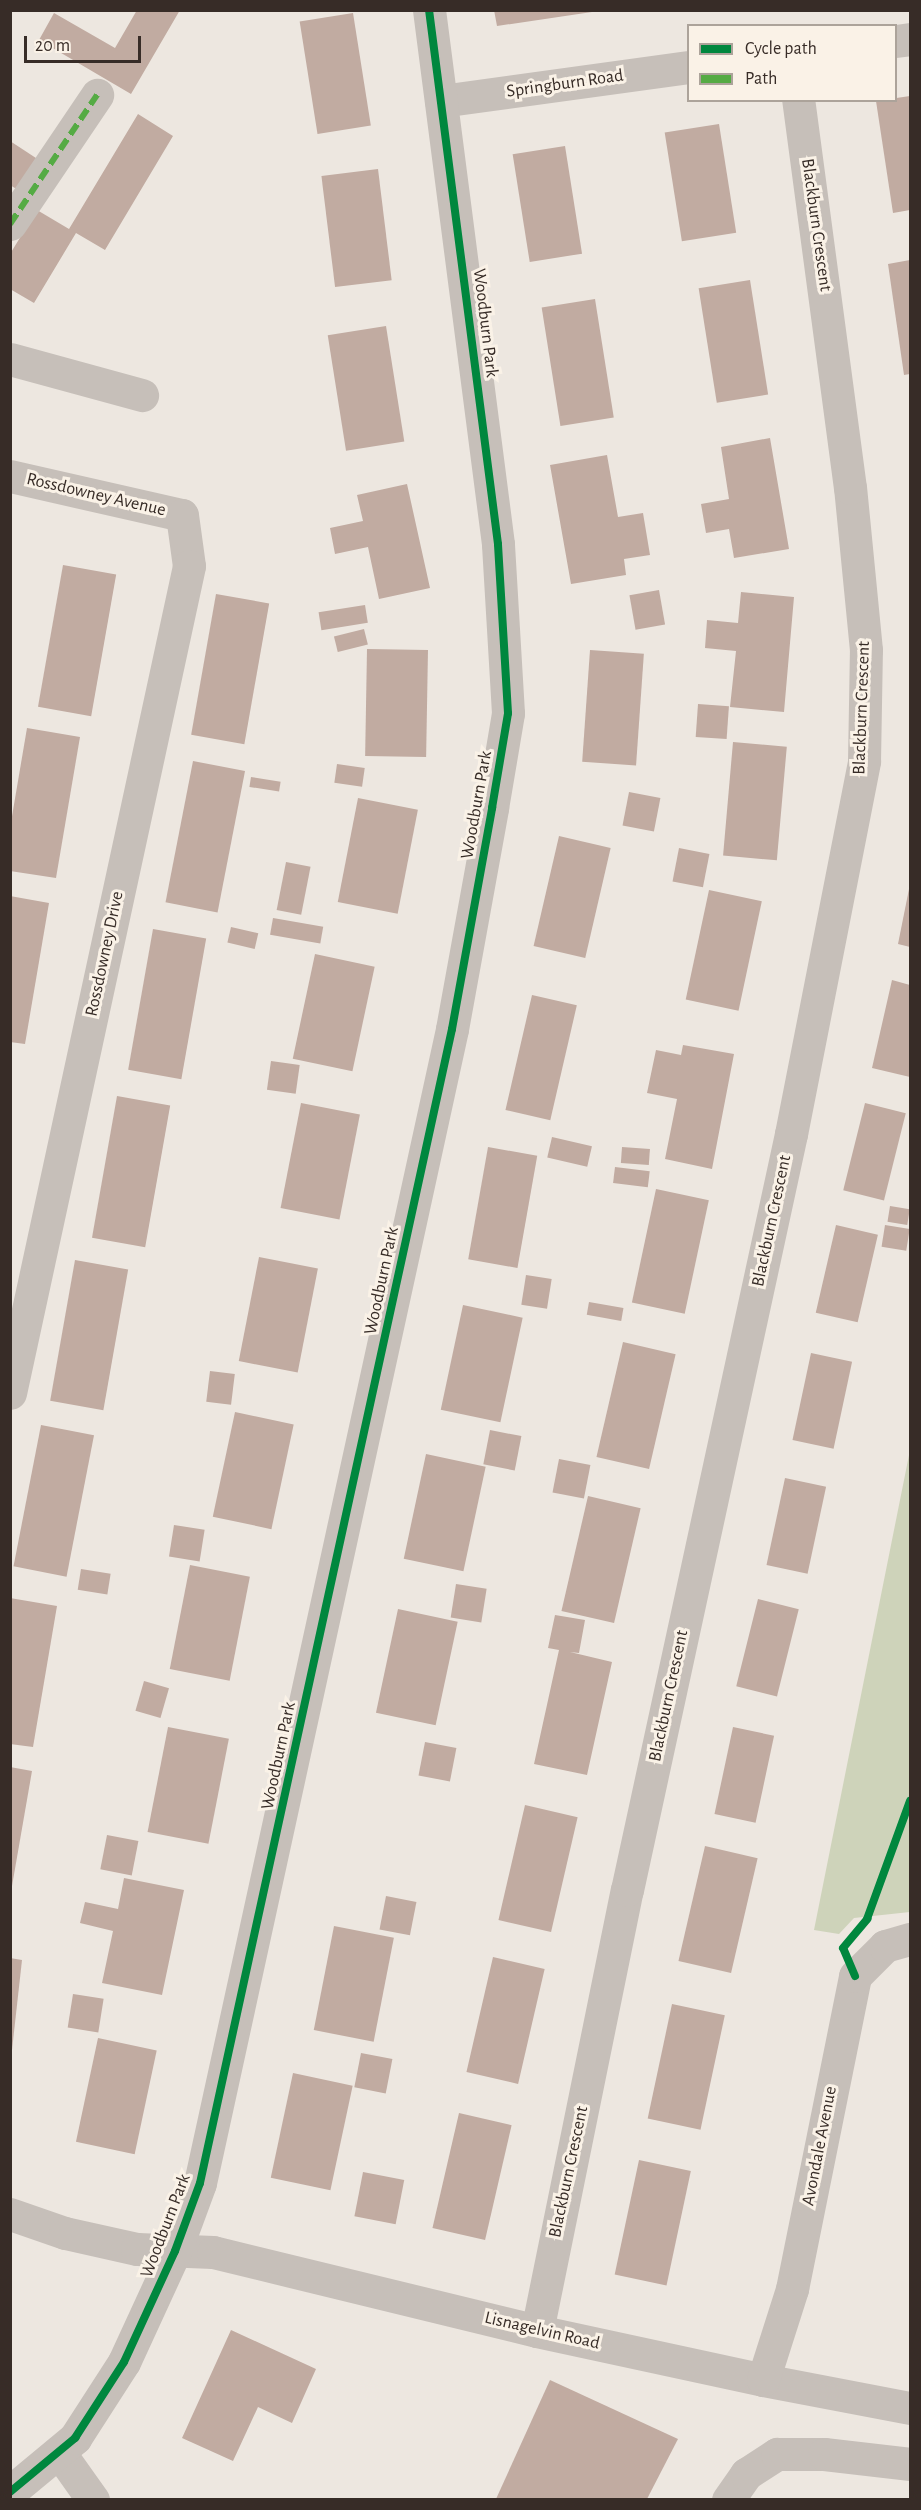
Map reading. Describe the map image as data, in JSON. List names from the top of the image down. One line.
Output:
{"streets":{"street":["Springburn Road","Blackburn Crescent","Woodburn Park","Rossdowney Avenue","Rossdowney Drive","Avondale Avenue","Lisnagelvin Road"]},"crossings":[["Springburn Road","Woodburn Park"],["Blackburn Crescent","Lisnagelvin Road"],["Woodburn Park","Lisnagelvin Road"],["Rossdowney Avenue","Rossdowney Drive"],["Avondale Avenue","Lisnagelvin Road"]],"legend":["Cycle path","Path"],"scale_bar":"20 m"}
